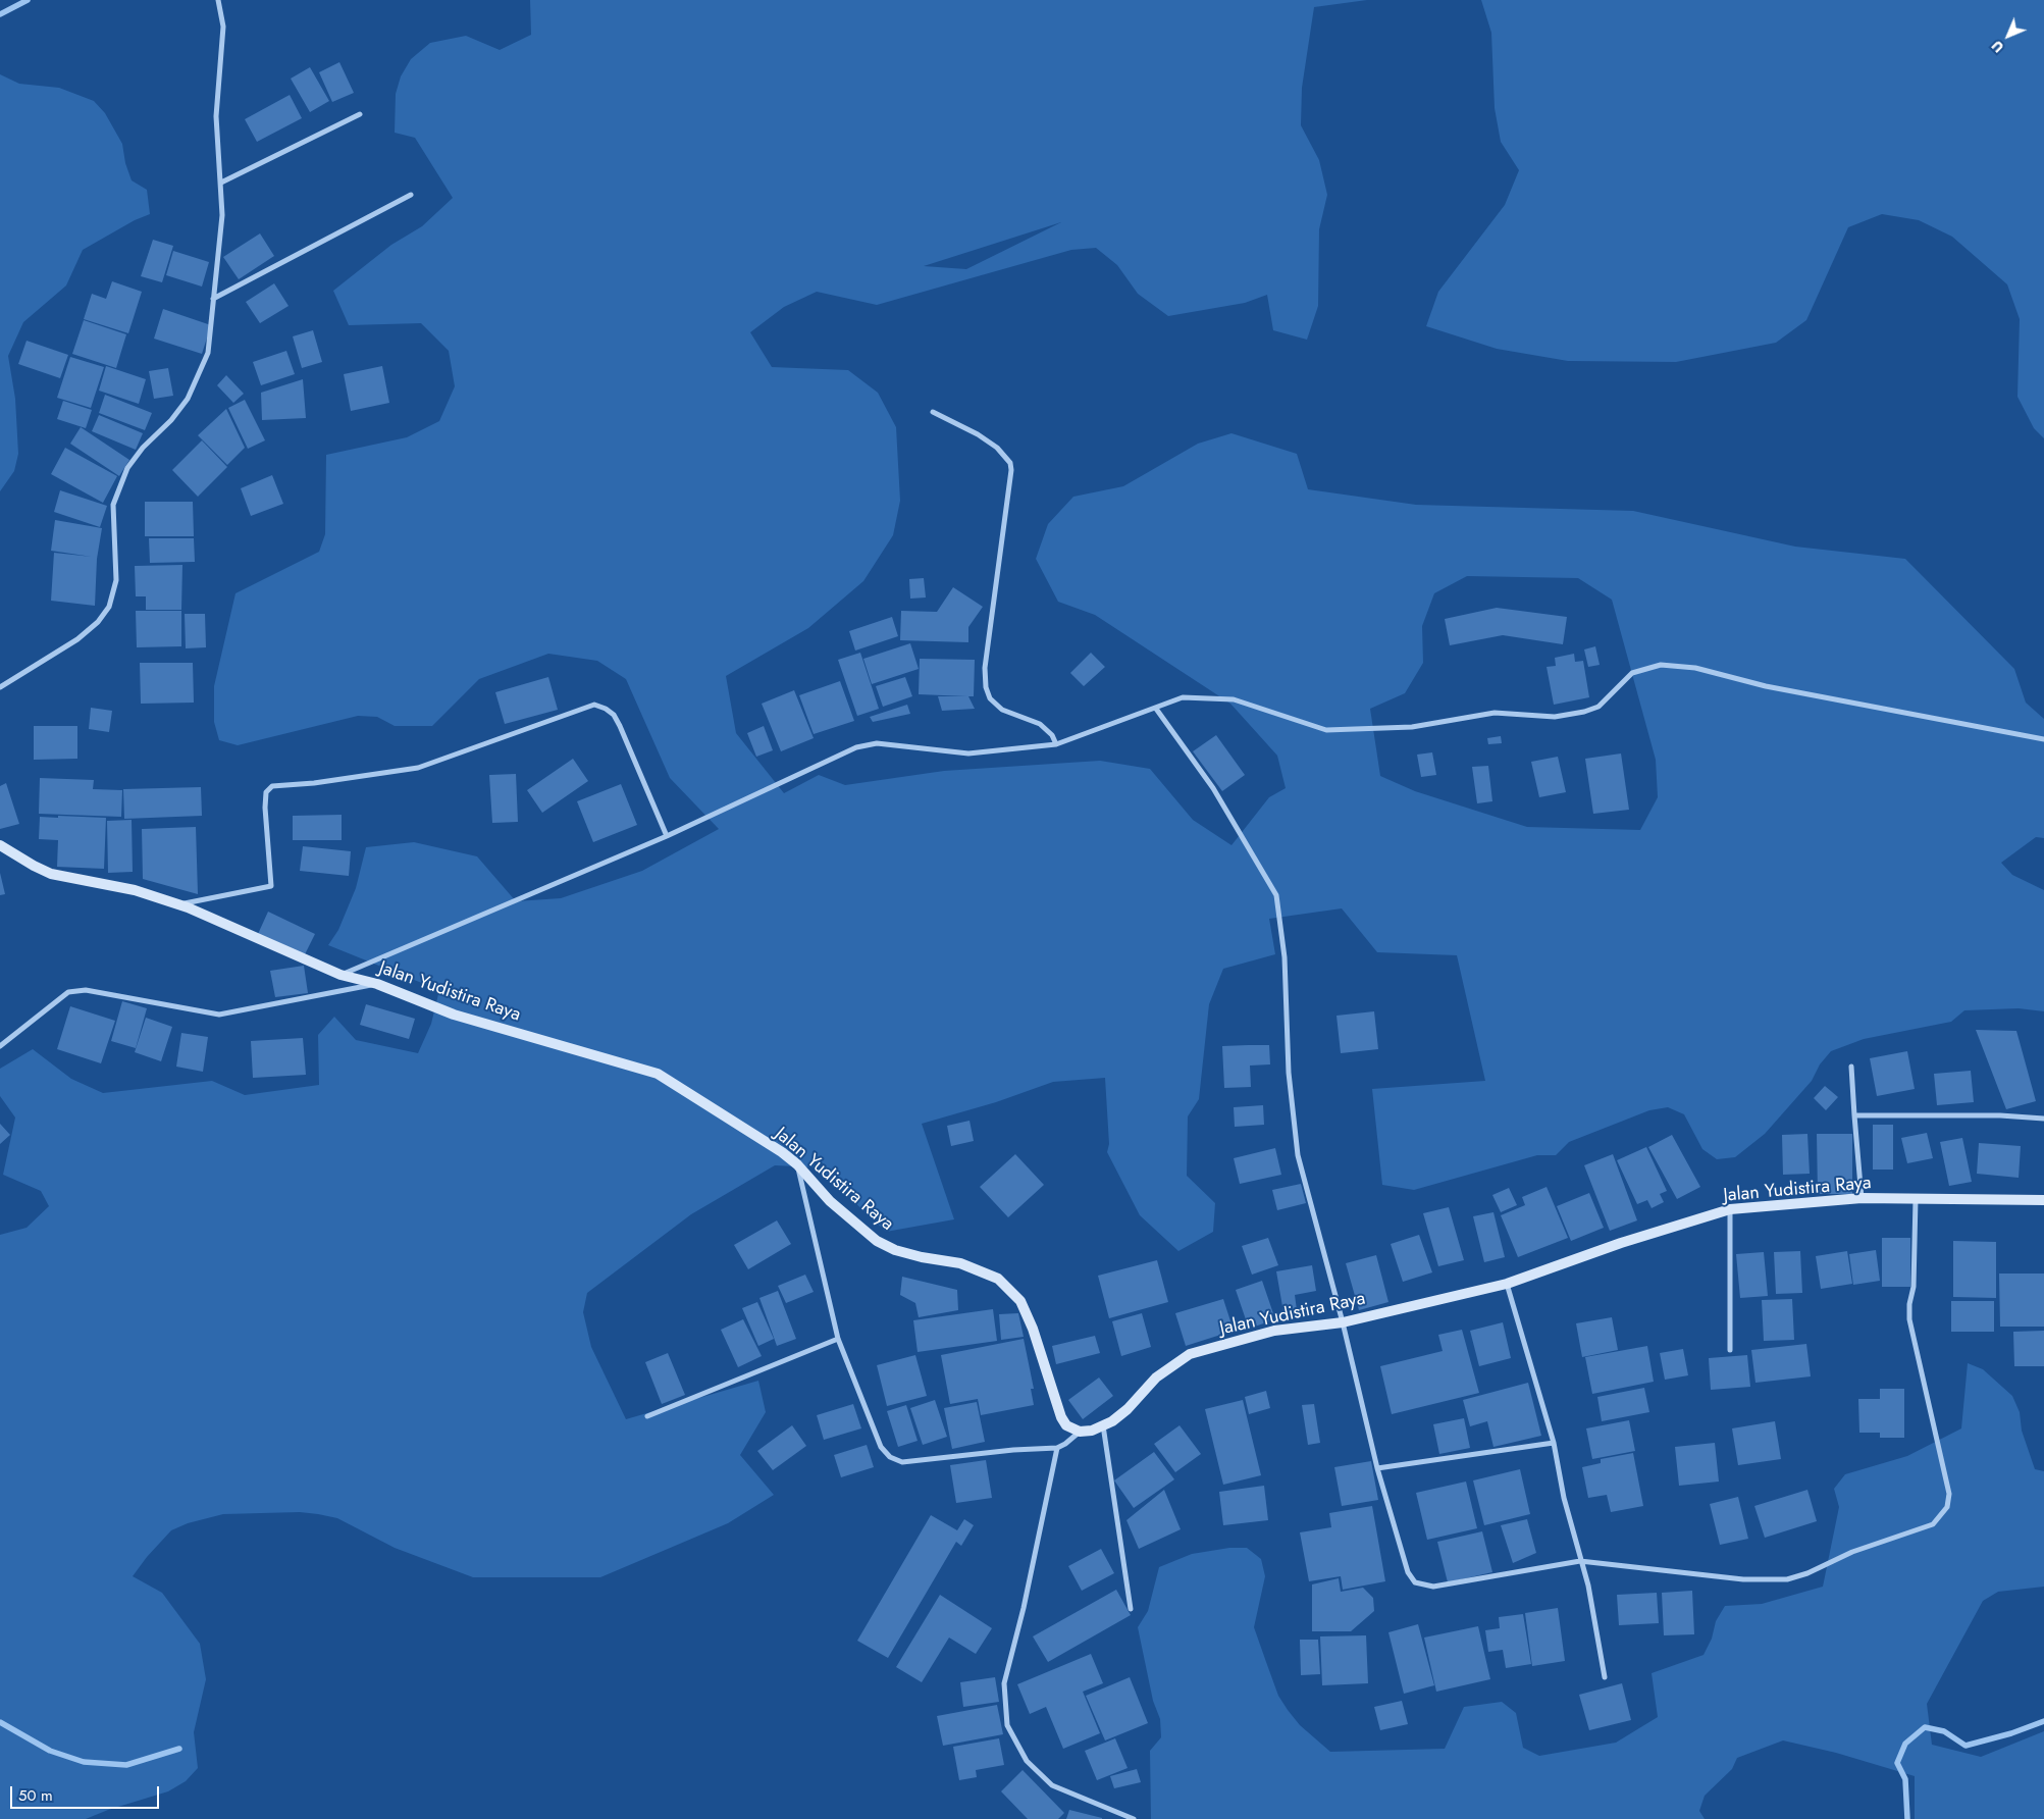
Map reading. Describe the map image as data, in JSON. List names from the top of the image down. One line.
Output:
{"streets":{"street":["Jalan Yudistira Raya"]},"scale_bar":"50 m","north":"bottom left"}
